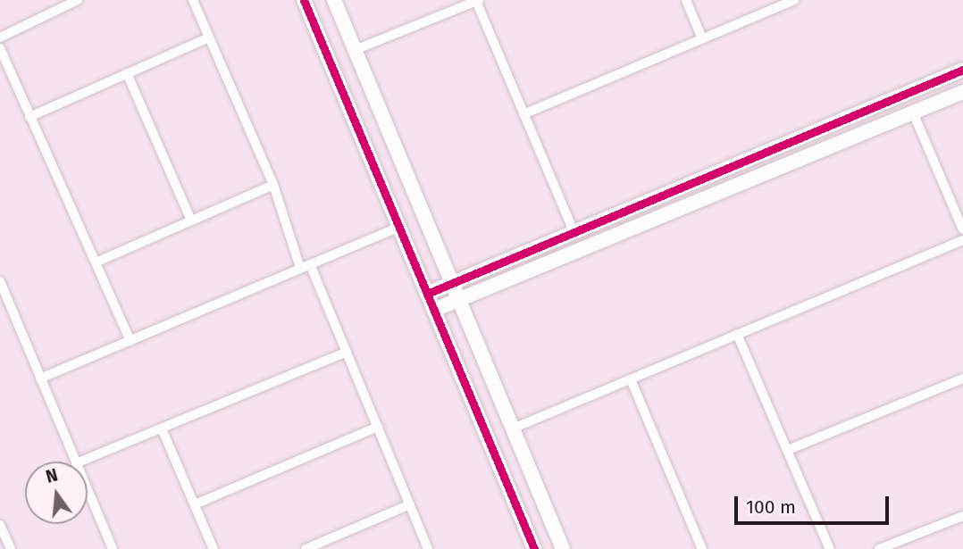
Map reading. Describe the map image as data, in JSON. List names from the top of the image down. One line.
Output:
{"scale_bar":"100 m","north":"top"}
